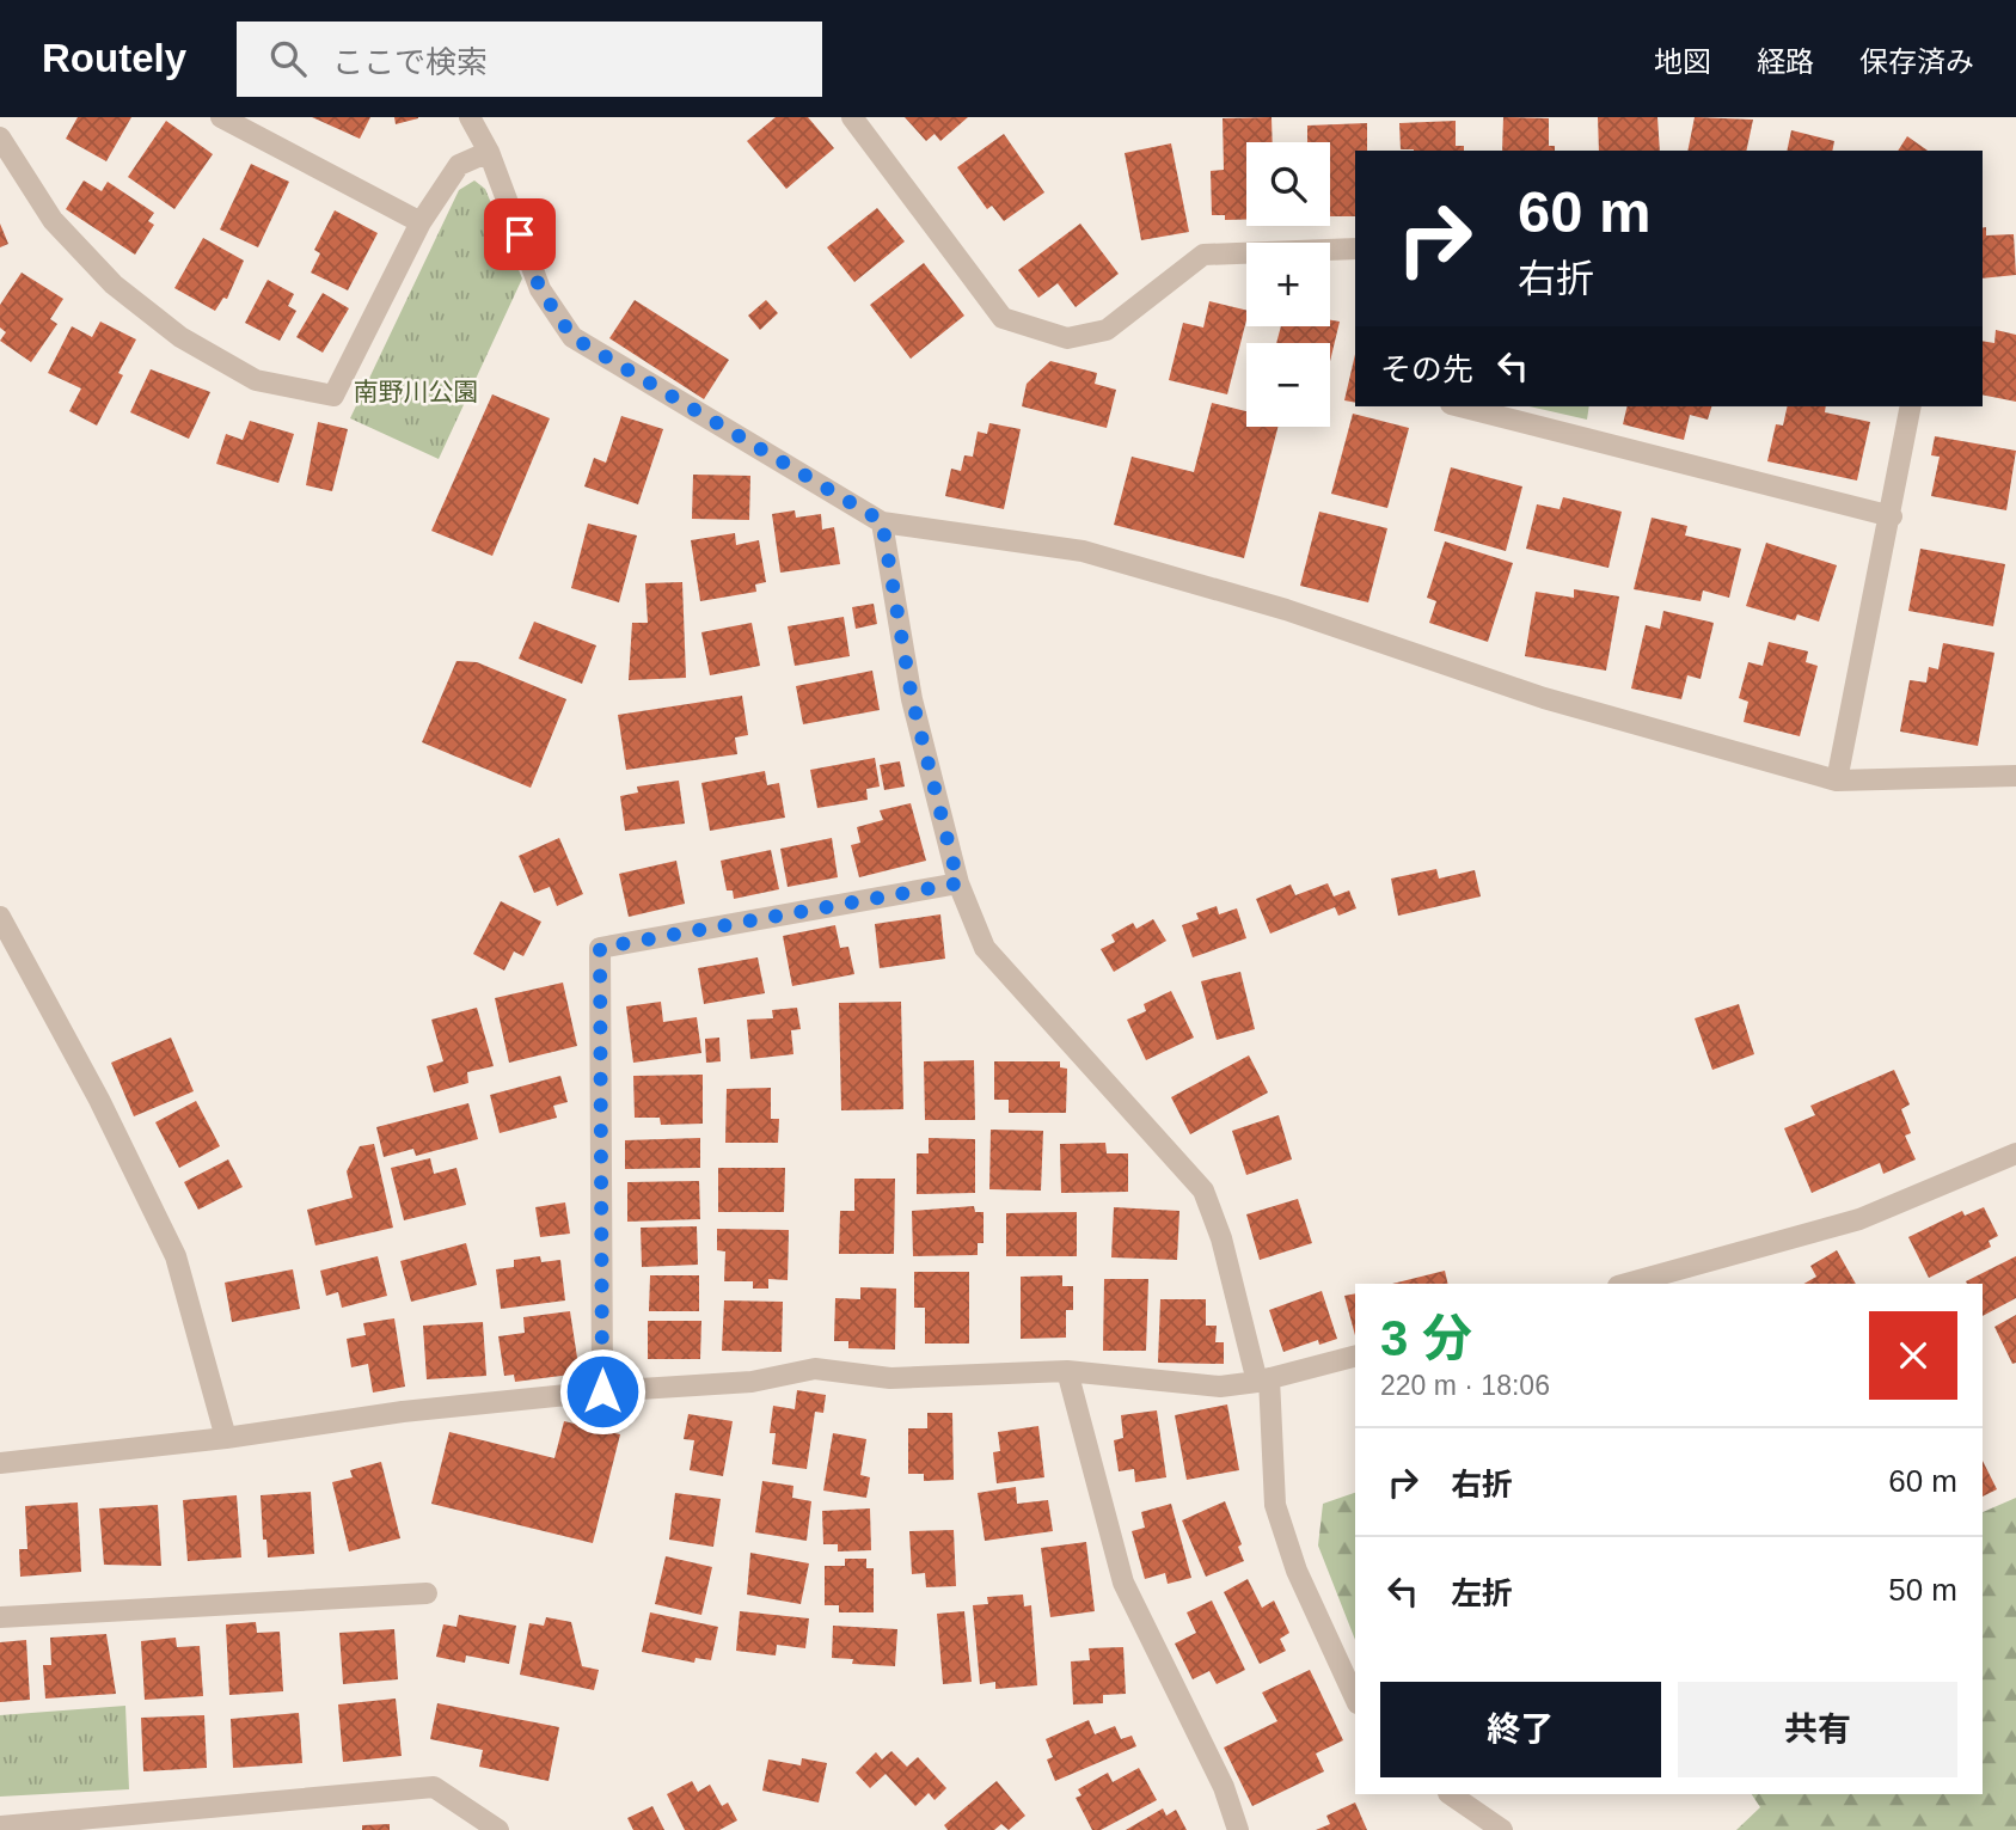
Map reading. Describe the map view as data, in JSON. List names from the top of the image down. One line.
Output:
{"parks":["南野川公園"],"page":{"header":"Routely","search":"ここで検索","nav":["地図","経路","保存済み"],"map_buttons":["+","−"],"turn":["60 m","右折"],"then":"その先","heading":["3 分","220 m · 18:06"],"list":[{"name":"右折","value":"60 m"},{"name":"左折","value":"50 m"}],"buttons":["終了","共有"]}}
